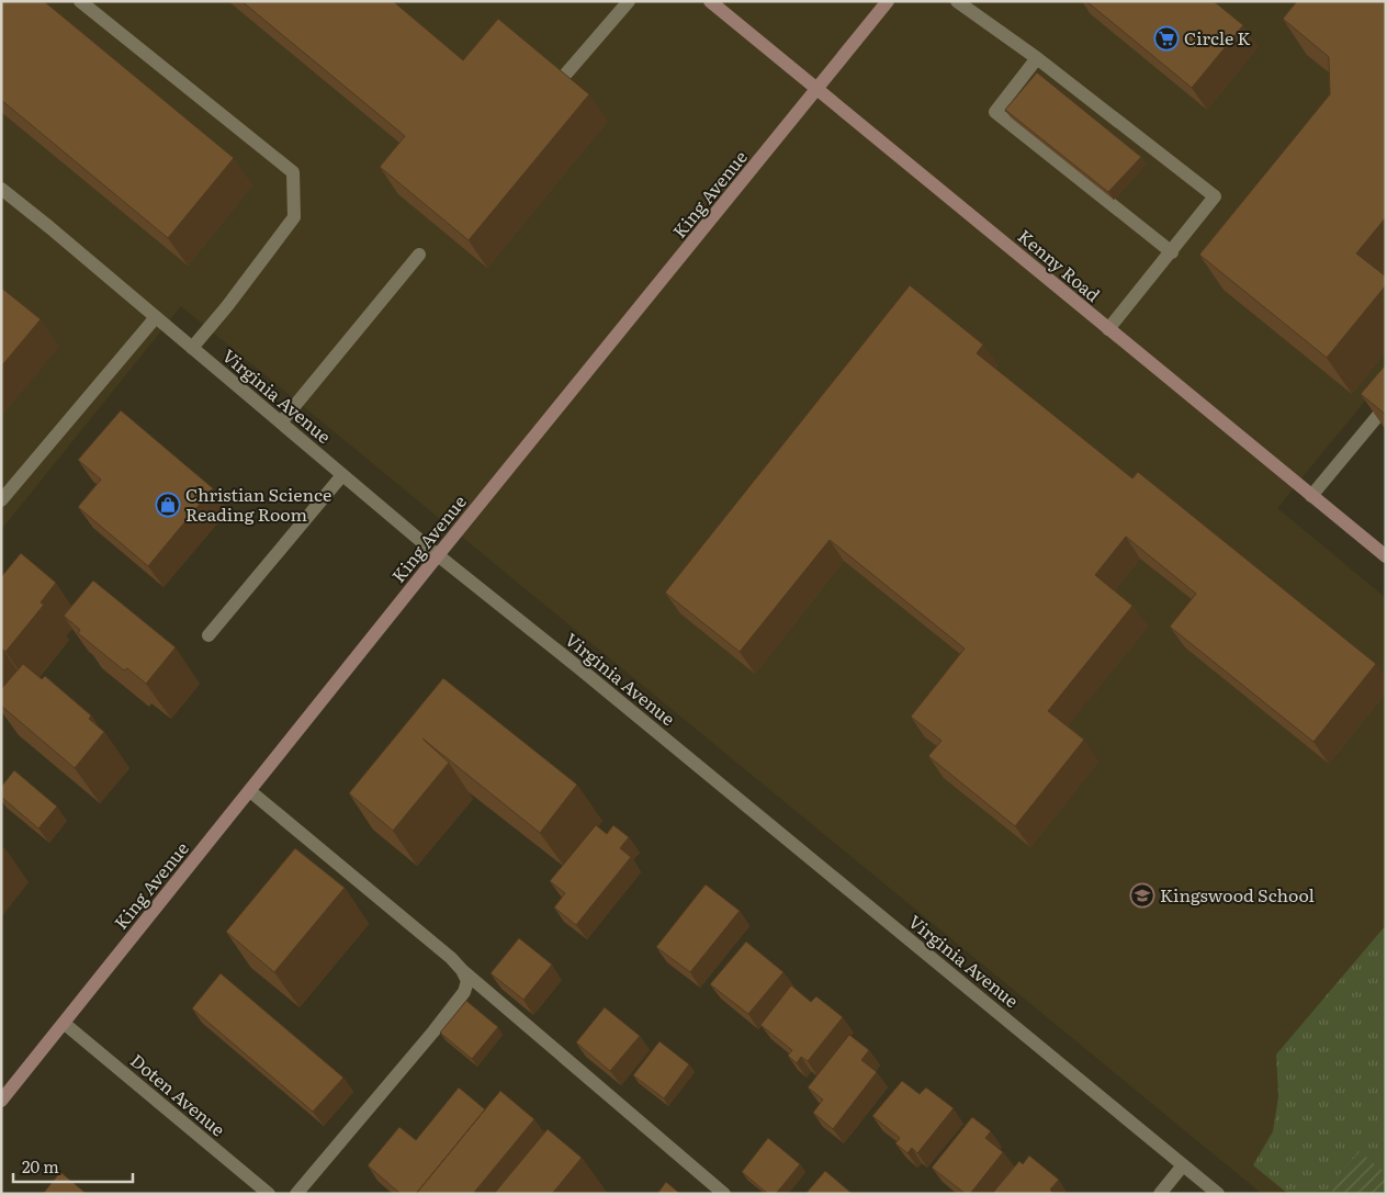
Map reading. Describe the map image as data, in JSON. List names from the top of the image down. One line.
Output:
{"streets":{"street":["King Avenue","Kenny Road","Virginia Avenue","Doten Avenue"]},"crossings":[["King Avenue","Kenny Road"],["King Avenue","Virginia Avenue"],["King Avenue","Doten Avenue"]],"places":{"supermarket":["Circle K"],"shop":["Christian Science Reading Room"],"school or university":["Kingswood School"]},"scale_bar":"20 m"}
